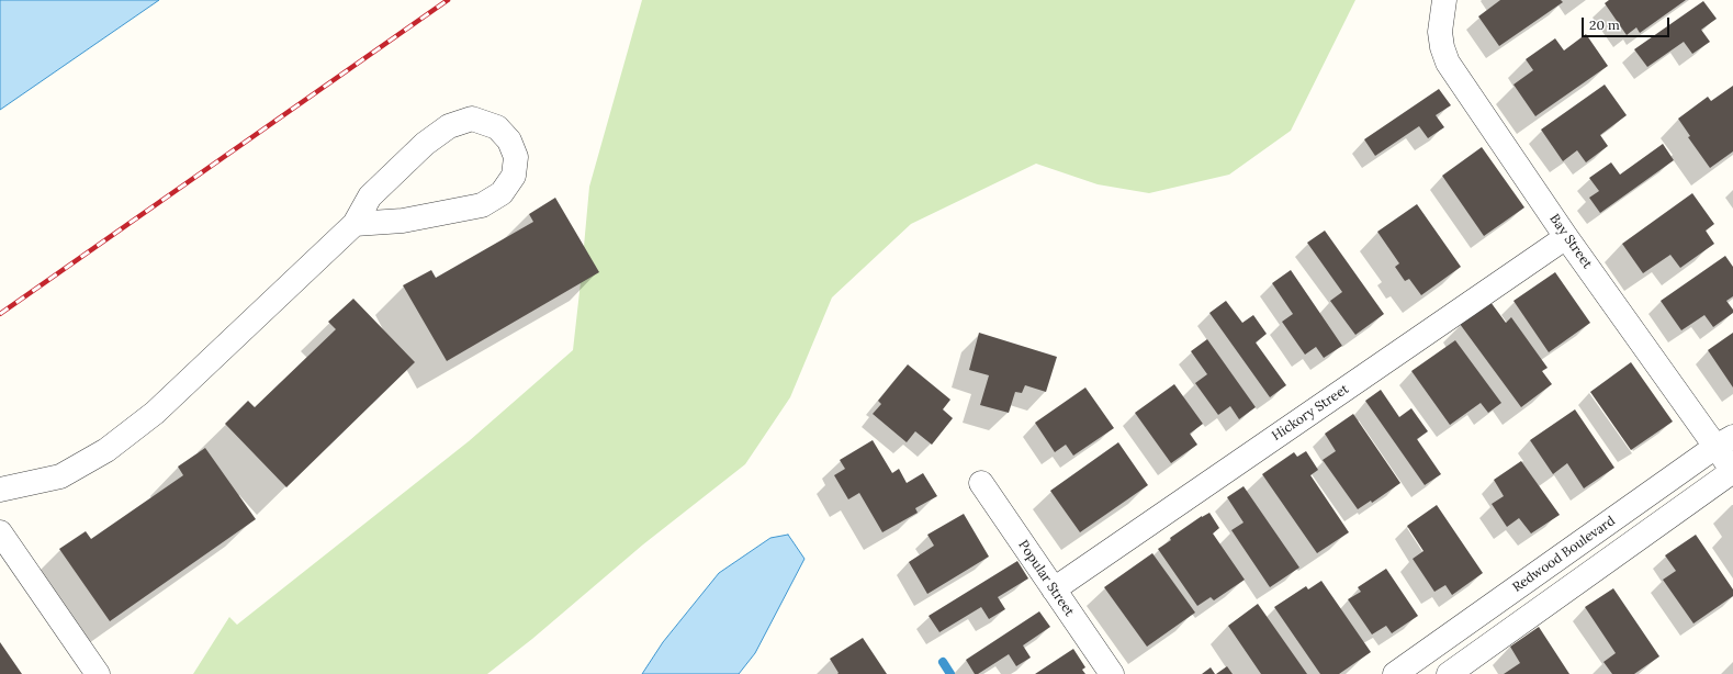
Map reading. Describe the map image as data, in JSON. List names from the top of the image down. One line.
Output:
{"streets":{"street":["Bay Street","Hickory Street","Redwood Boulevard","Popular Street"]},"crossings":[["Bay Street","Hickory Street"],["Bay Street","Redwood Boulevard"],["Hickory Street","Popular Street"]],"scale_bar":"20 m"}
